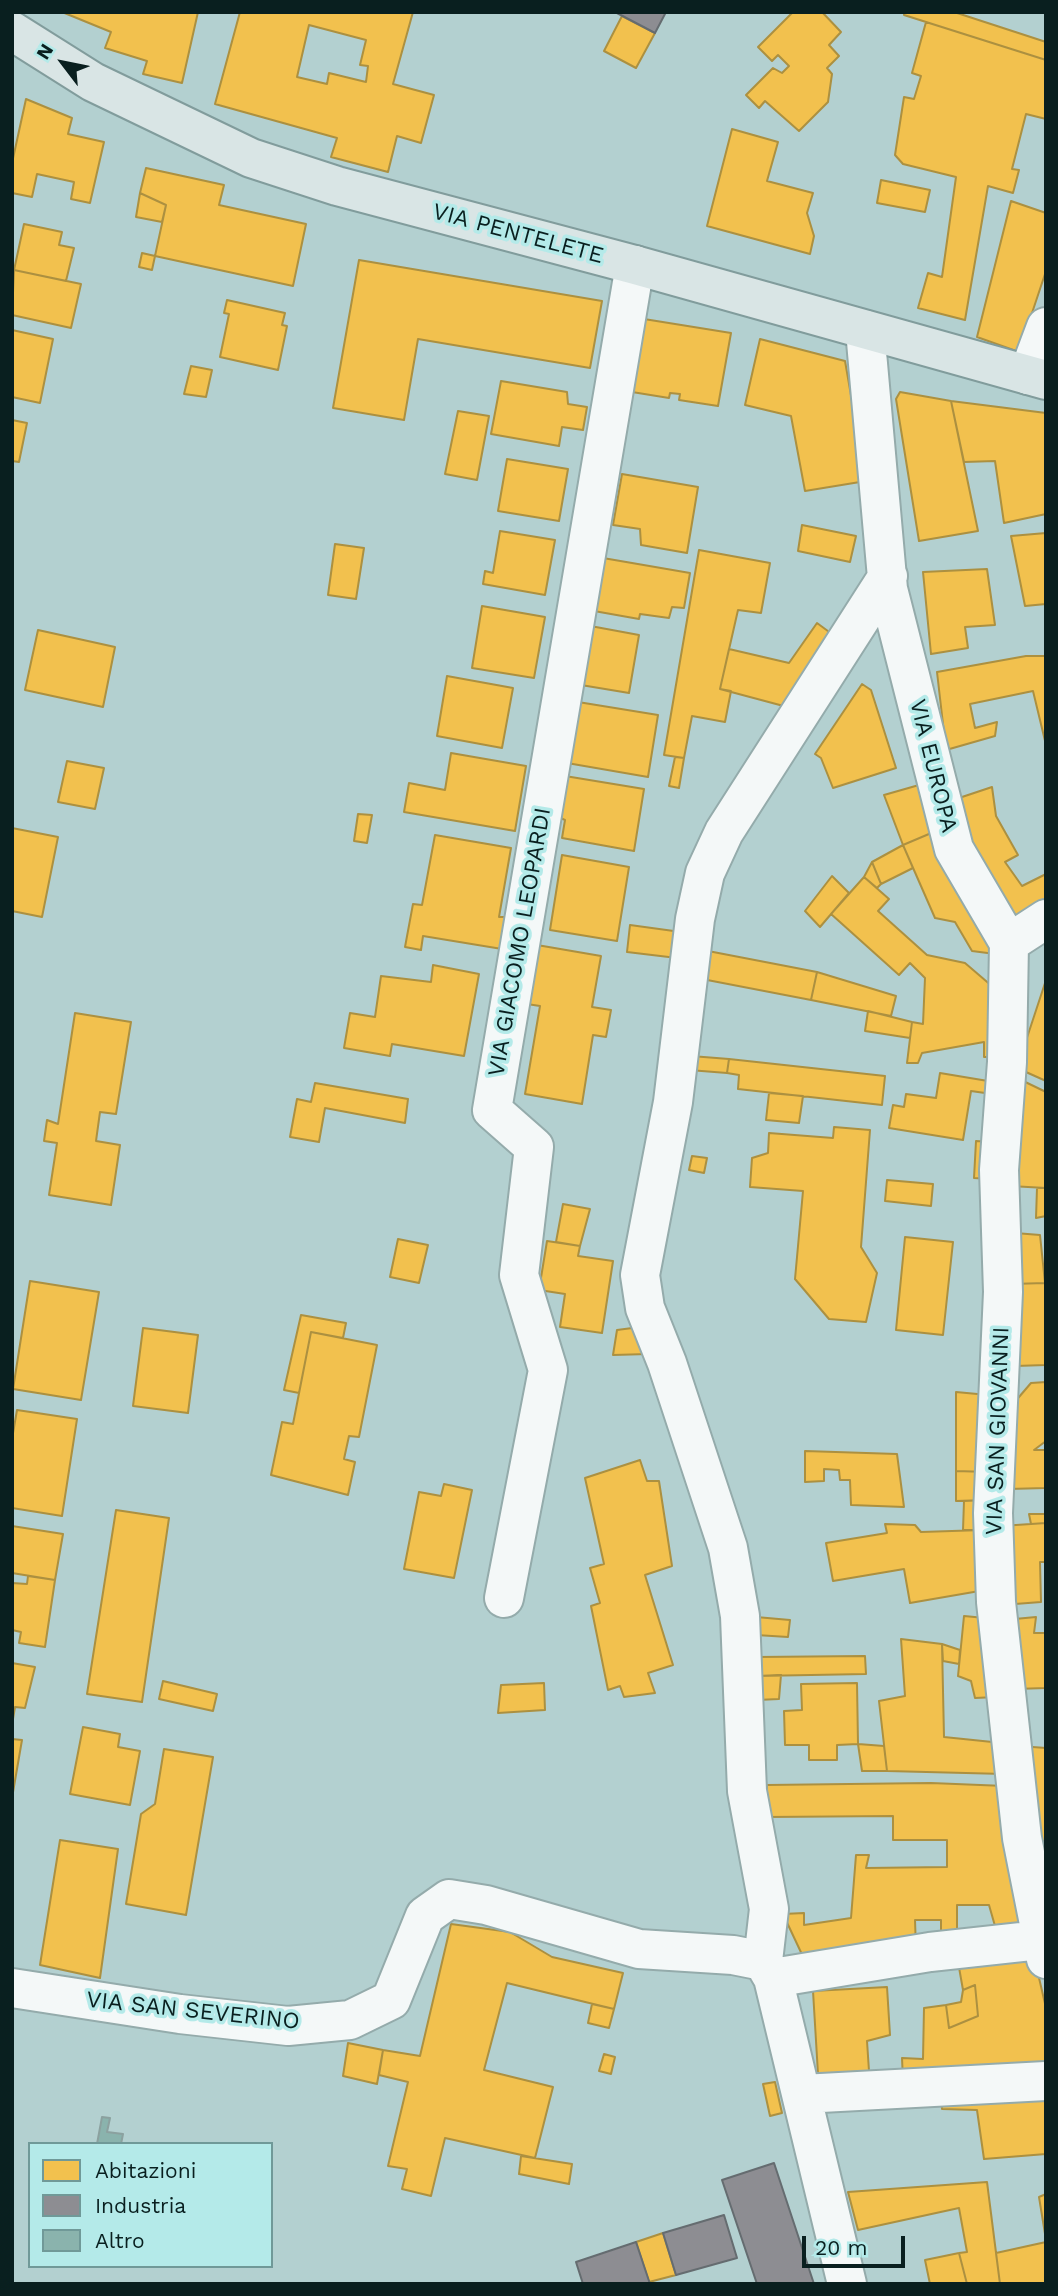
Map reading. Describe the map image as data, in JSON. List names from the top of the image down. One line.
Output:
{"streets":{"main road":["VIA PENTELETE"],"street":["VIA EUROPA","VIA GIACOMO LEOPARDI","VIA SAN GIOVANNI","VIA SAN SEVERINO"]},"crossings":[["VIA PENTELETE","VIA EUROPA"],["VIA PENTELETE","VIA GIACOMO LEOPARDI"],["VIA EUROPA","VIA SAN GIOVANNI"]],"legend":["Abitazioni","Industria","Altro"],"scale_bar":"20 m","north":"top left"}
